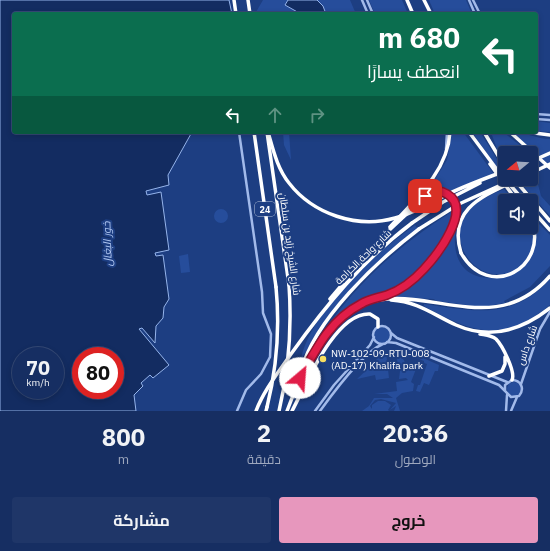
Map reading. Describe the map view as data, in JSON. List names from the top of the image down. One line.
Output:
{"streets":{"highway":["24","شارع الشيخ زايد بن سلطان","شارع واحة الكرامة"],"street":["شارع داس"]},"water":["خور البغال"],"places":["NW-102-09-RTU-008 (AD-17) Khalifa park"],"north":"left","page":{"turn":["680 m","انعطف يسارًا"],"speed":"70 km/h","limit":"80","eta":["20:36","الوصول","2","دقيقة","800","m"],"buttons":["خروج","مشاركة"]}}
